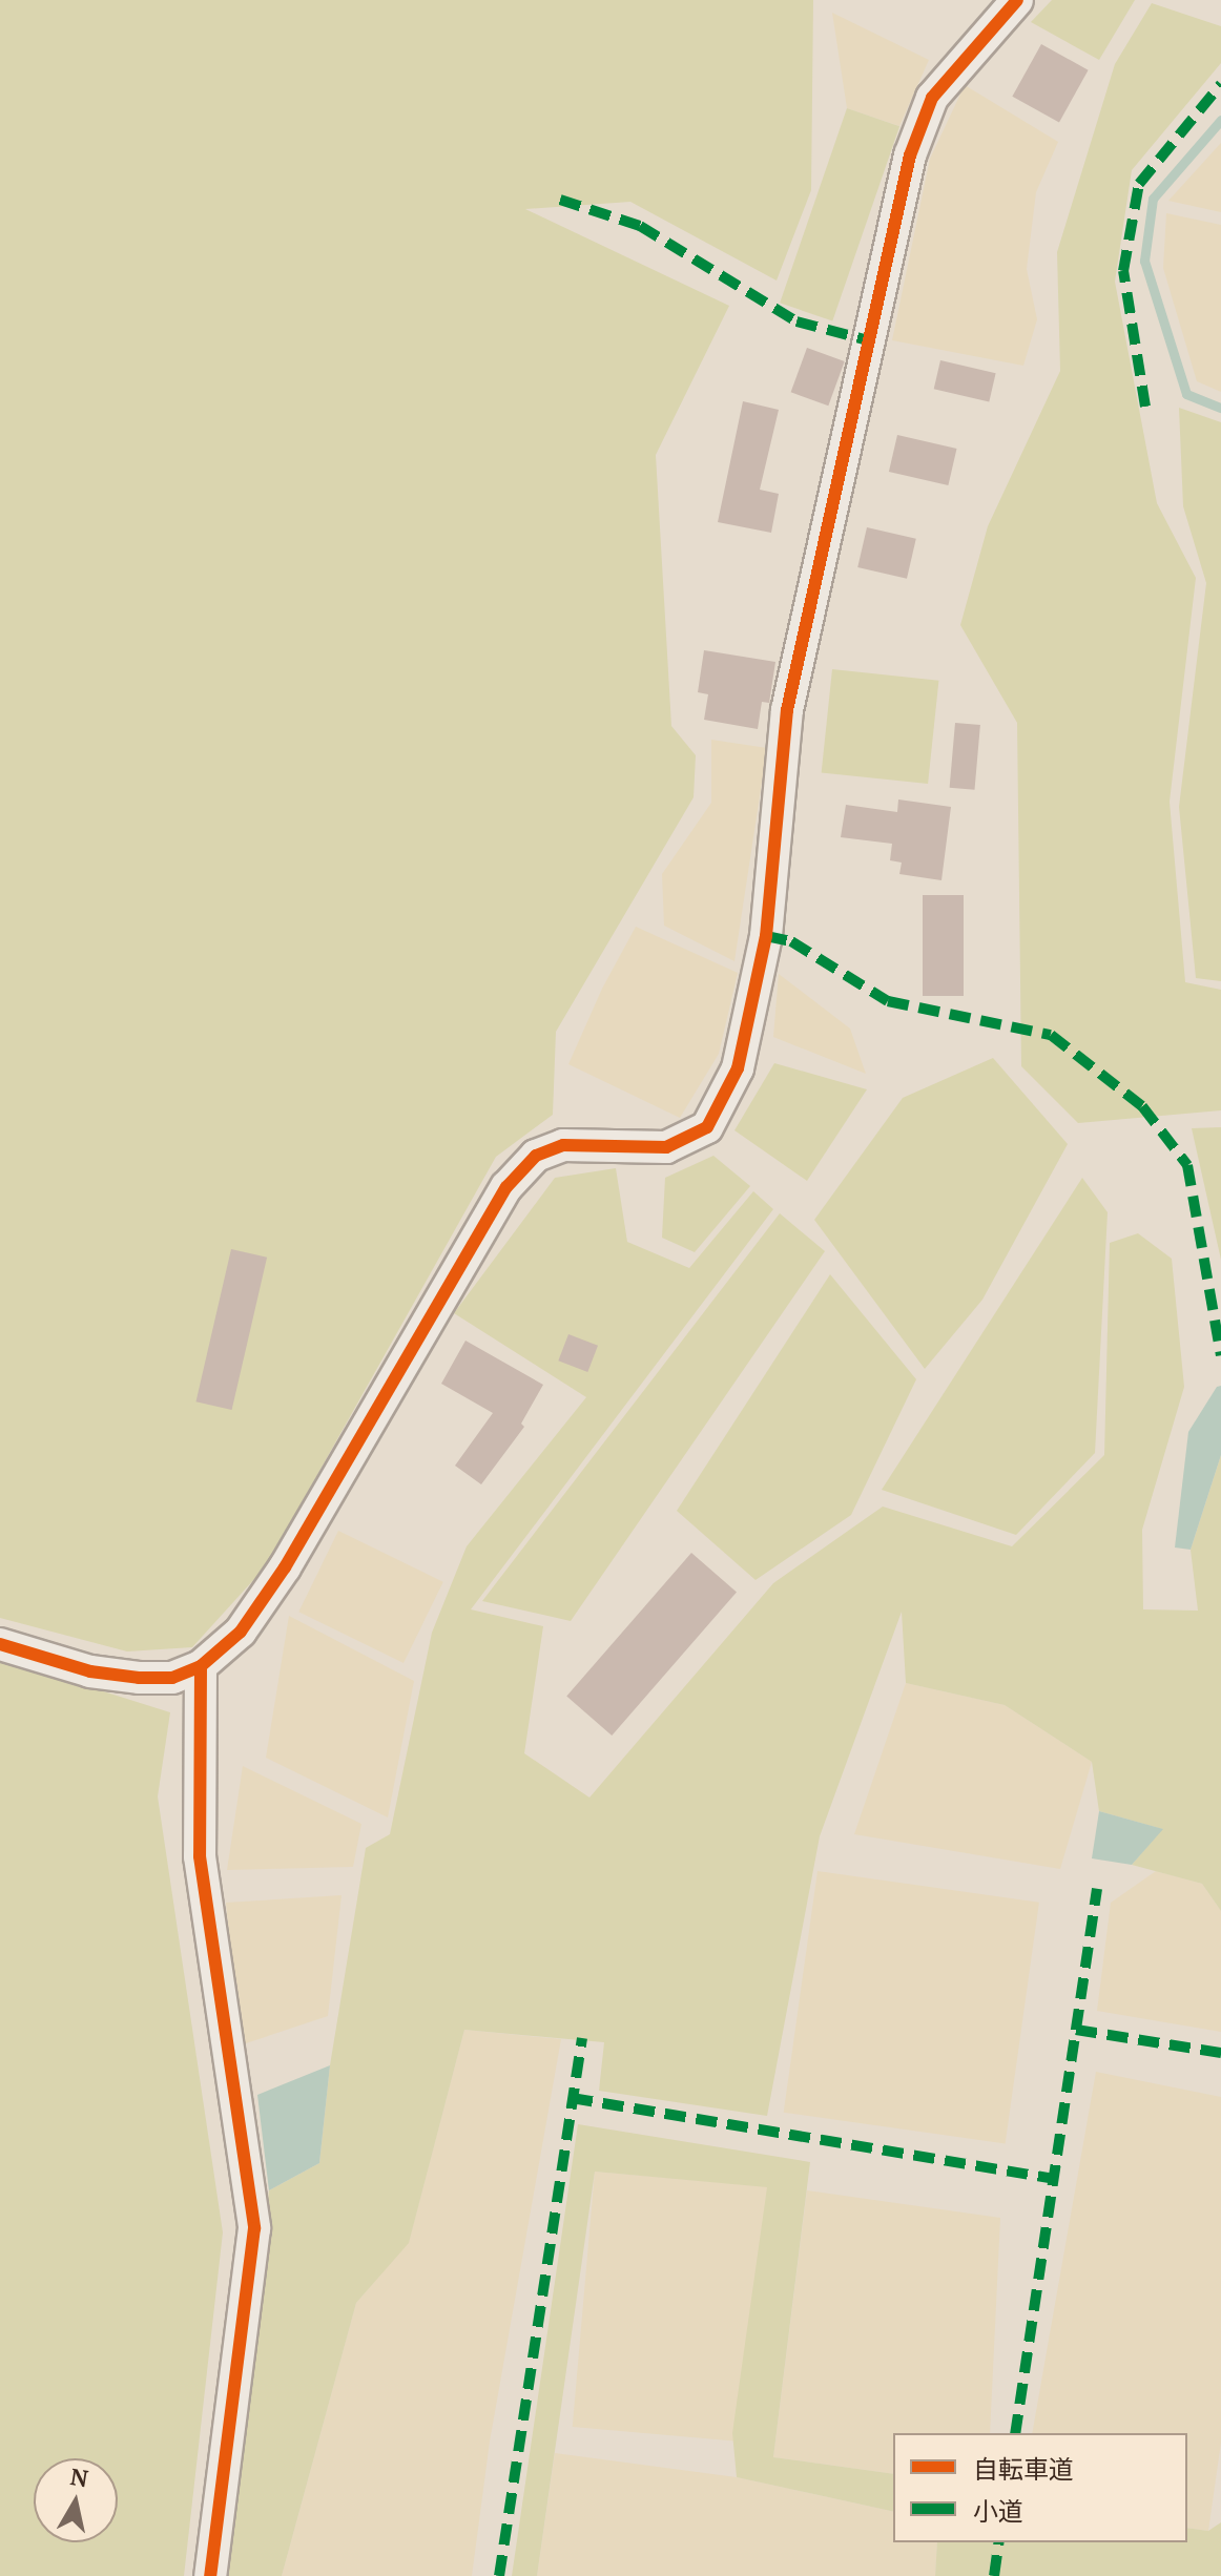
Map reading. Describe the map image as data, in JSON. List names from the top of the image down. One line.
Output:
{"legend":["自転車道","小道"],"north":"top"}
